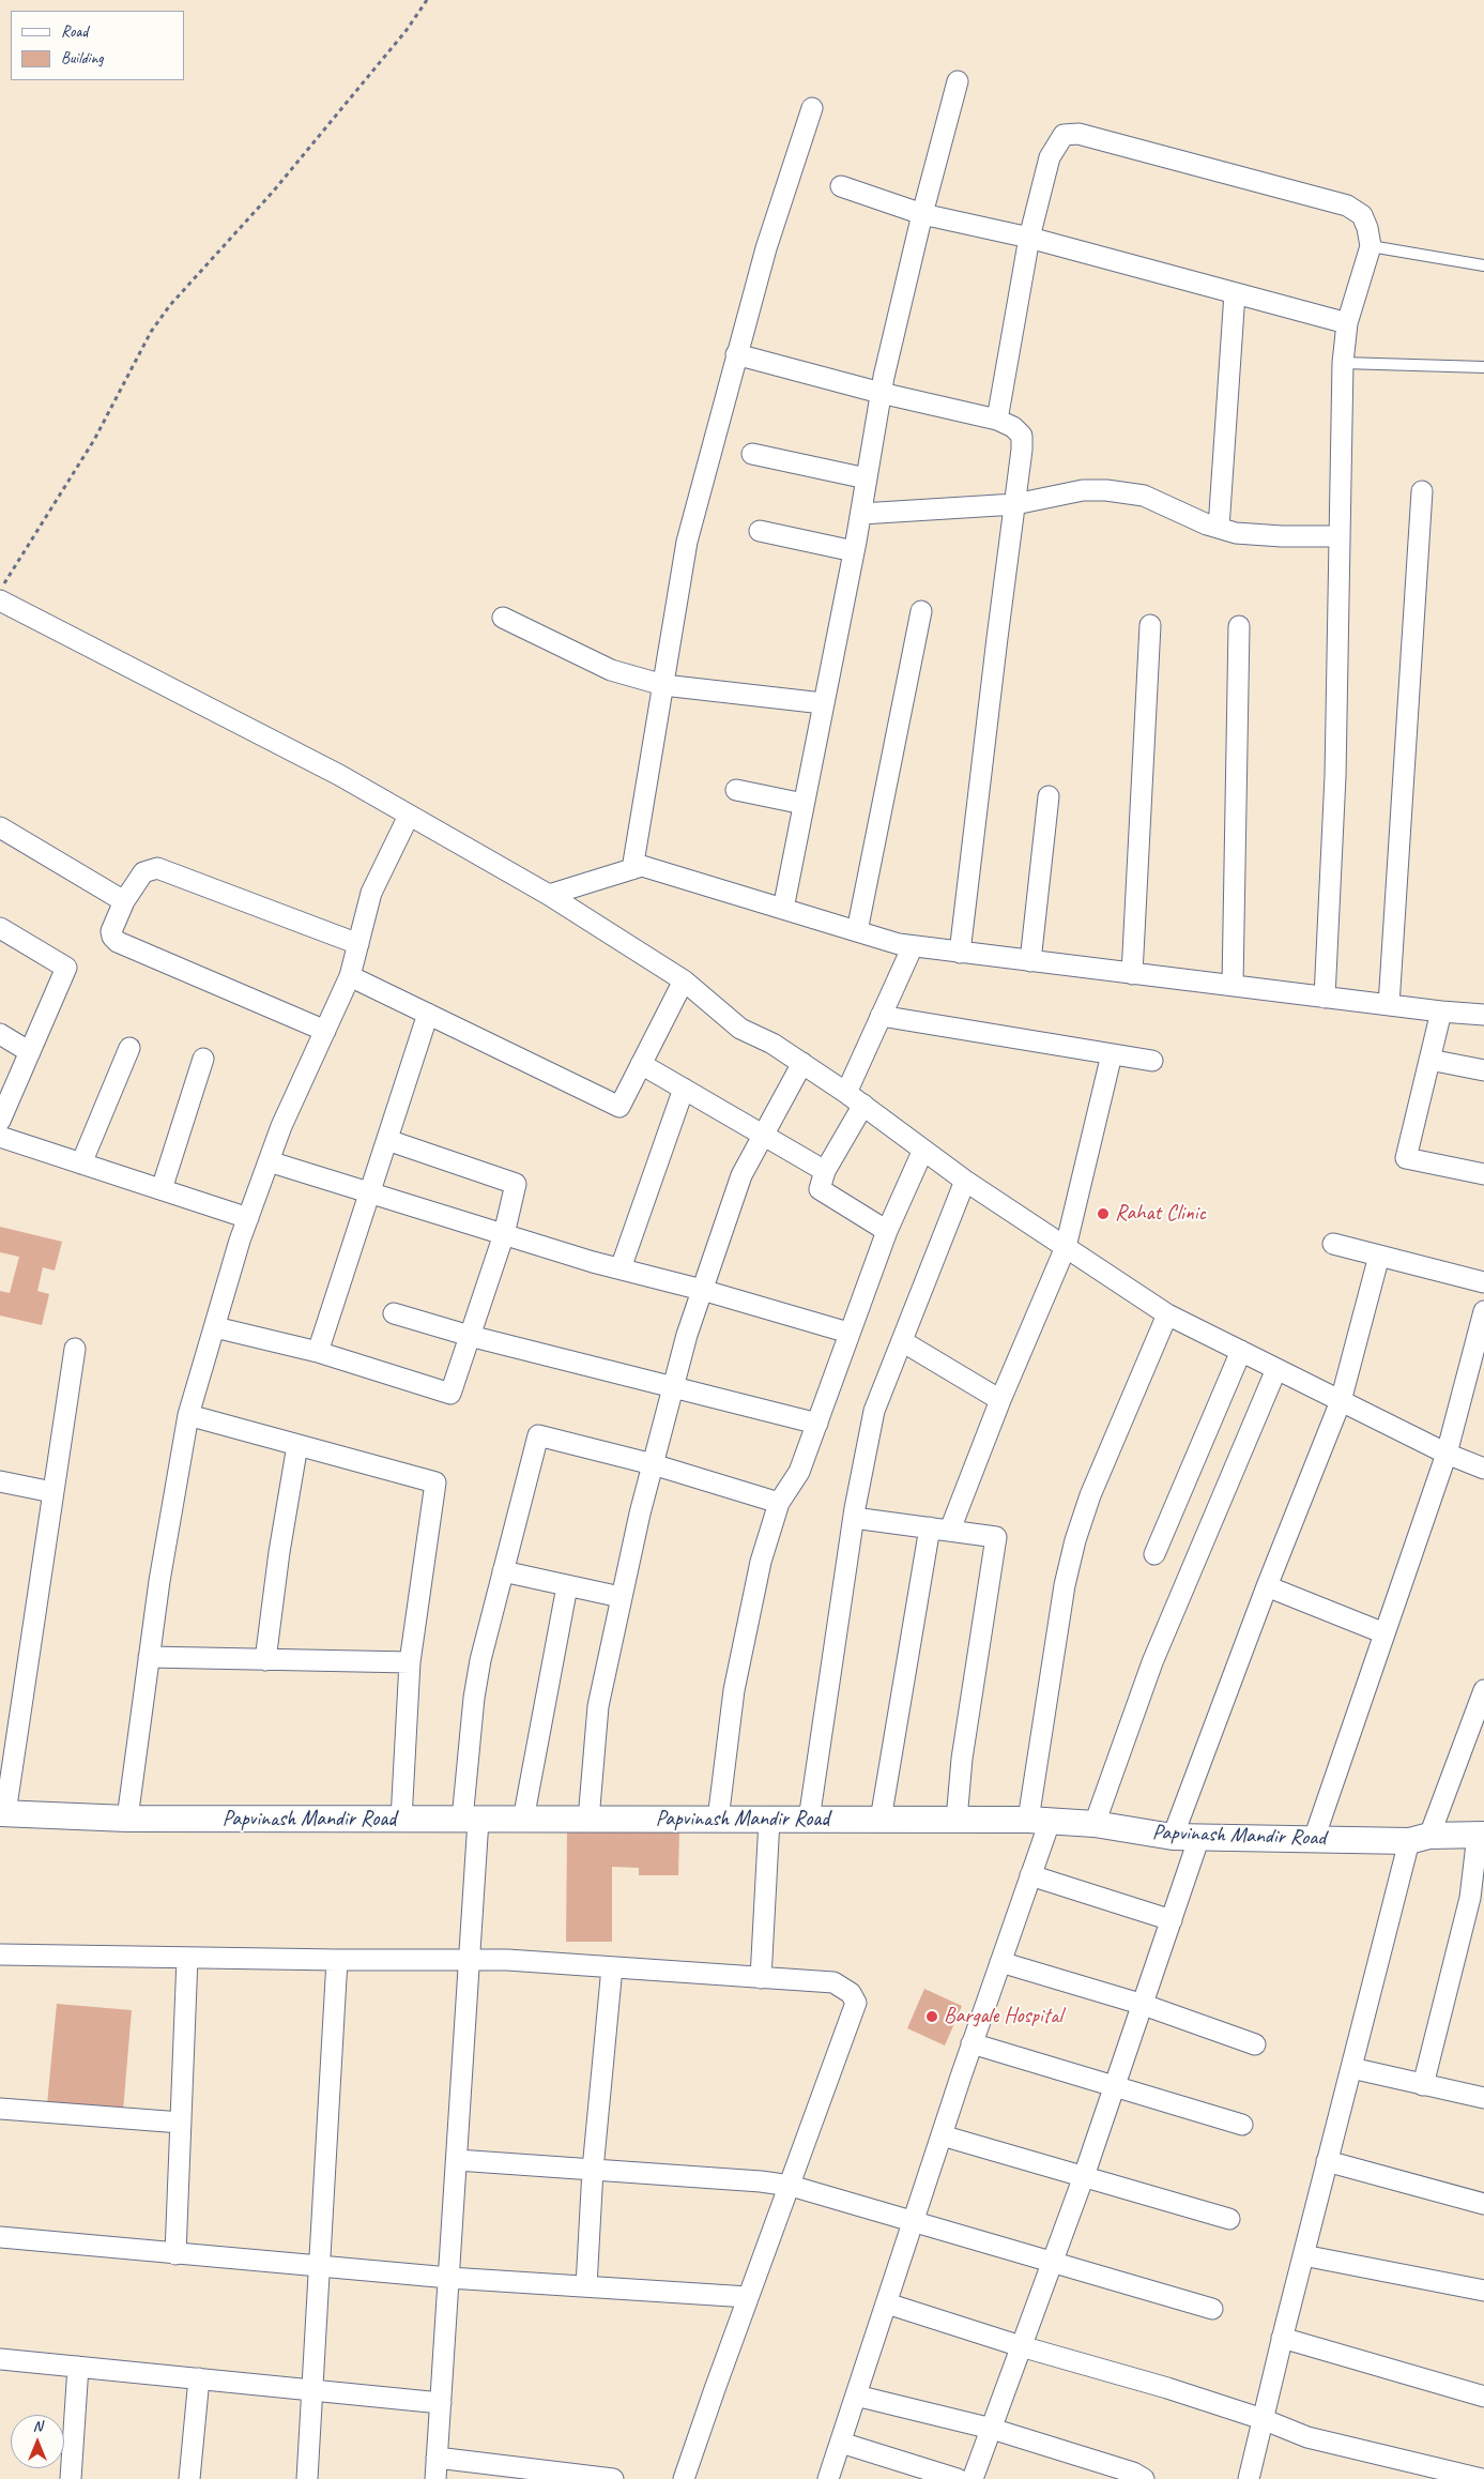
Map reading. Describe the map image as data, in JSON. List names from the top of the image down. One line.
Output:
{"streets":{"street":["Papvinash Mandir Road"]},"places":["Rahat Clinic","Bargale Hospital"],"legend":["Road","Building"],"north":"top"}
